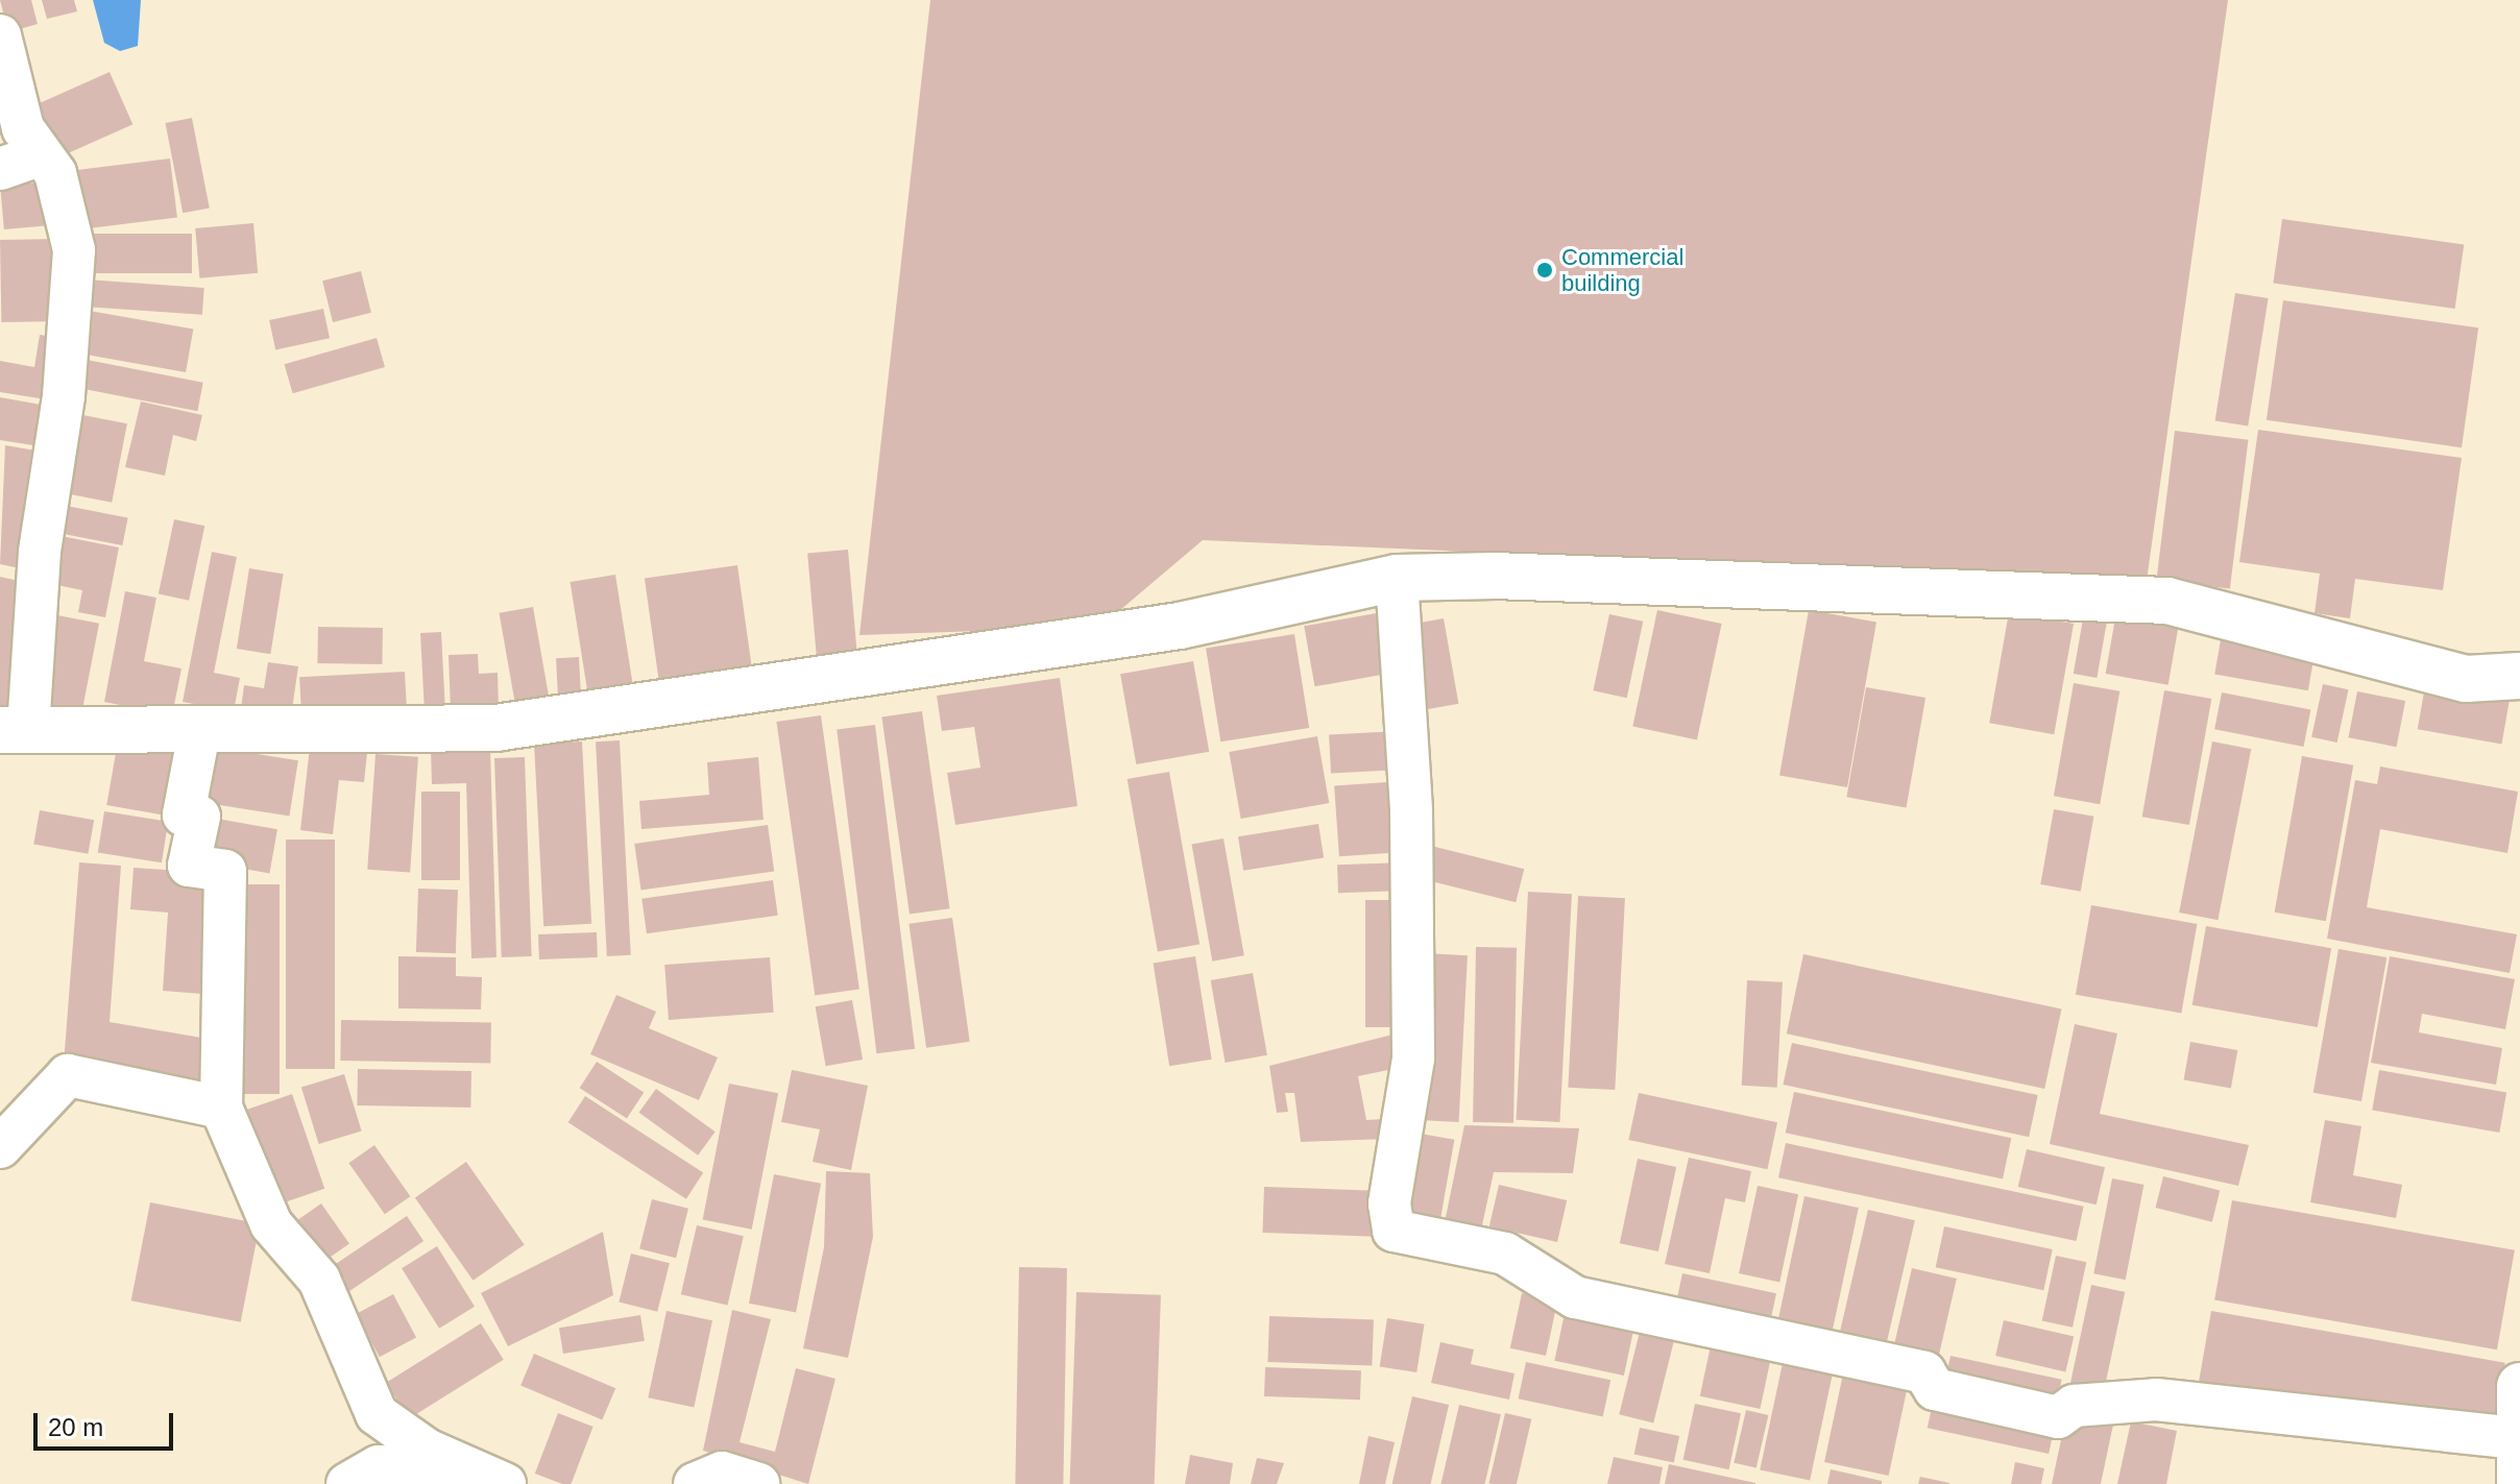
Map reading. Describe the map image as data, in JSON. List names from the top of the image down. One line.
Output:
{"places":["Commercial building"],"scale_bar":"20 m"}
